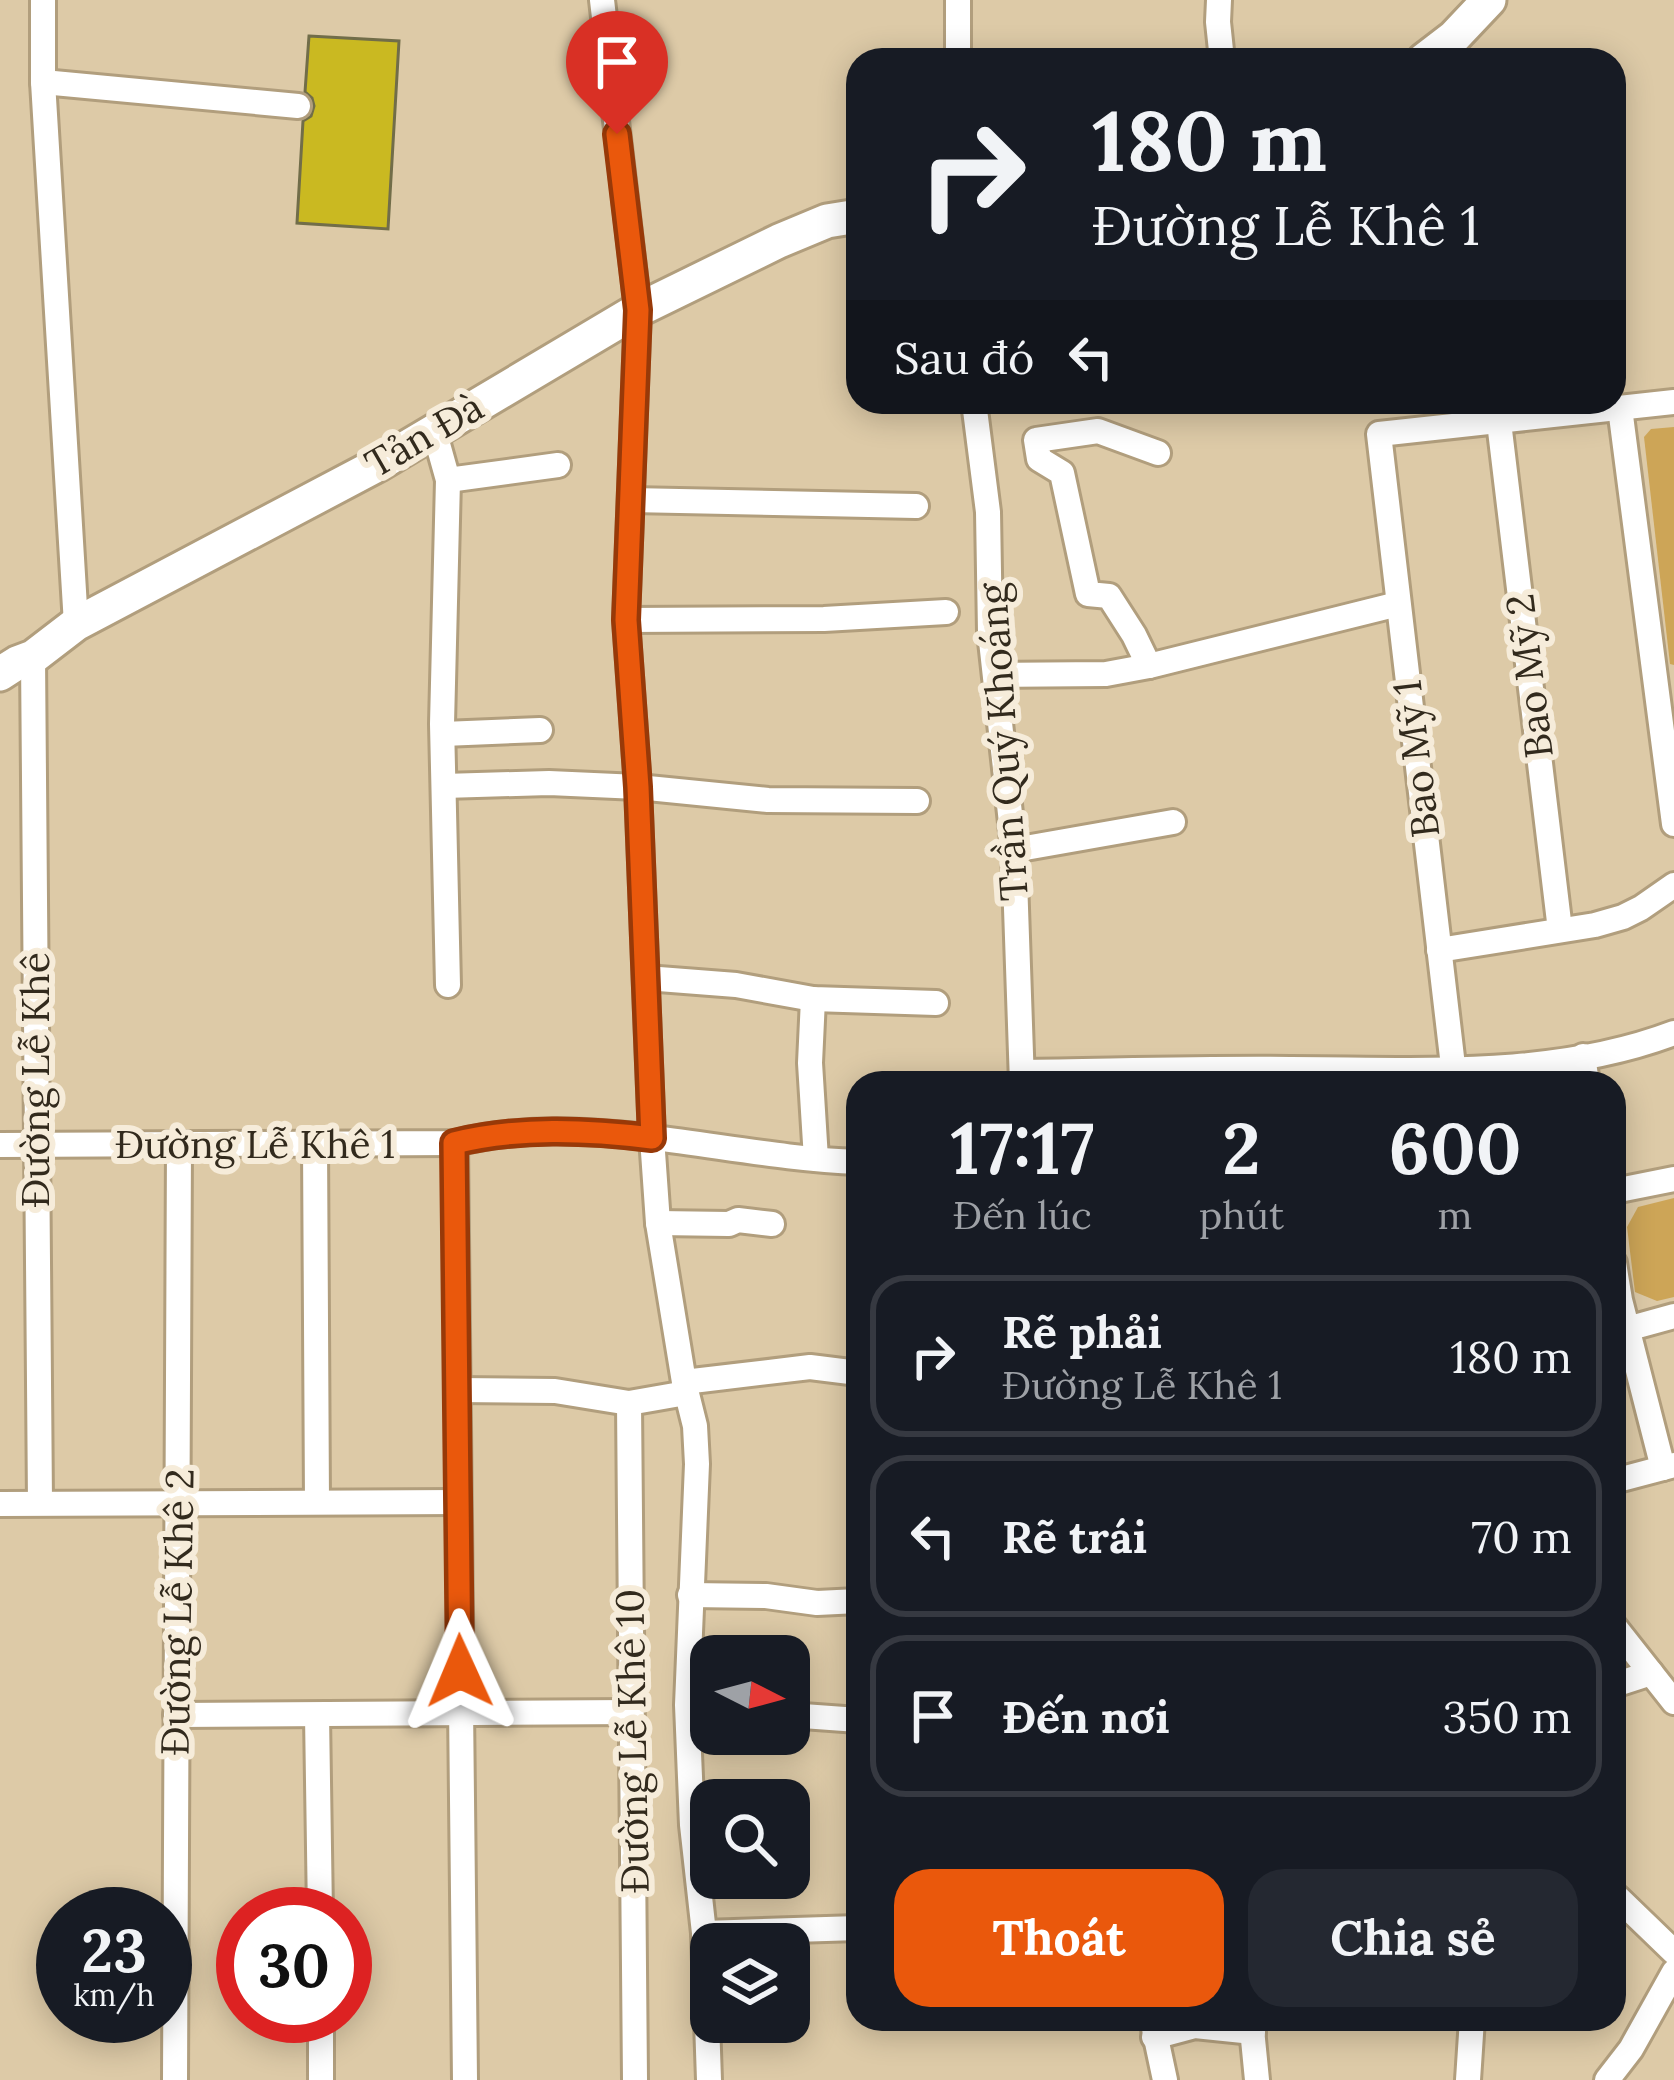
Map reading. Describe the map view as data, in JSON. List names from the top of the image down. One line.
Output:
{"streets":{"main road":["Tản Đà"],"street":["Bao Mỹ 2","Trần Quý Khoáng","Bao Mỹ 1","Đường Lễ Khê","Đường Lễ Khê 1","Đường Lễ Khê 2","Đường Lễ Khê 10"]},"crossings":[["Tản Đà","Đường Lễ Khê"],["Bao Mỹ 2","Bao Mỹ 1"],["Đường Lễ Khê","Đường Lễ Khê 1"],["Đường Lễ Khê 1","Đường Lễ Khê 2"]],"north":"right","page":{"turn":["180 m","Đường Lễ Khê 1"],"then":"Sau đó","eta":["17:17","Đến lúc","2","phút","600","m"],"list":[{"name":"Rẽ phải","note":"Đường Lễ Khê 1","value":"180 m"},{"name":"Rẽ trái","value":"70 m"},{"name":"Đến nơi","value":"350 m"}],"buttons":["Thoát","Chia sẻ"],"speed":"23 km/h","limit":"30"}}
